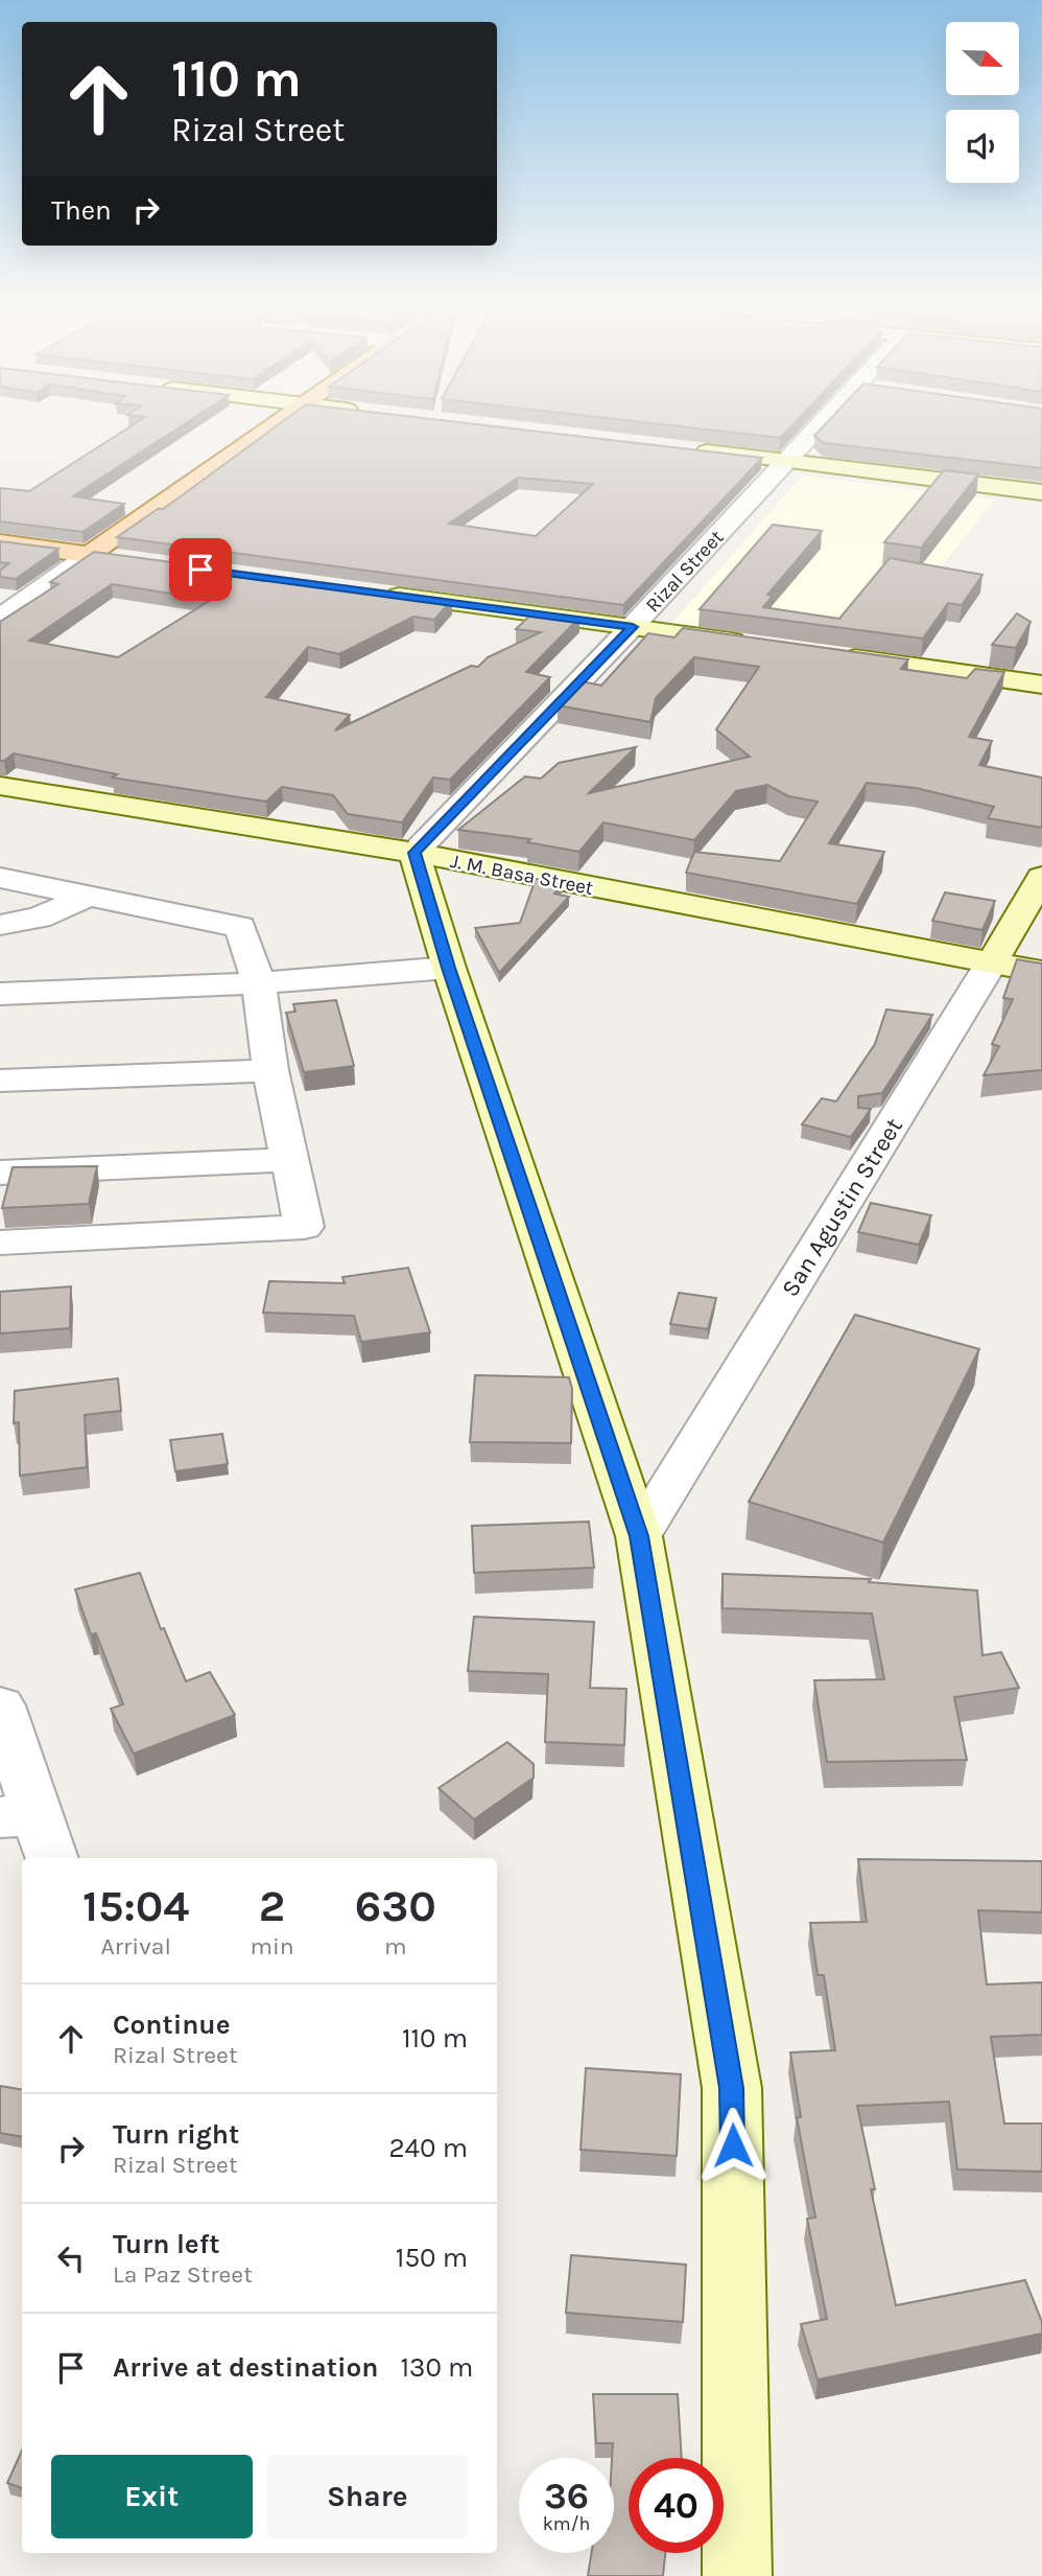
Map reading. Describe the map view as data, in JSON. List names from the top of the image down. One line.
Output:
{"streets":{"street":["Rizal Street","J. M. Basa Street","San Agustin Street"]},"crossings":[["Rizal Street","J. M. Basa Street"],["J. M. Basa Street","San Agustin Street"]],"north":"right","page":{"turn":["110 m","Rizal Street"],"then":"Then","eta":["15:04","Arrival","2","min","630","m"],"list":[{"name":"Continue","note":"Rizal Street","value":"110 m"},{"name":"Turn right","note":"Rizal Street","value":"240 m"},{"name":"Turn left","note":"La Paz Street","value":"150 m"},{"name":"Arrive at destination","value":"130 m"}],"buttons":["Exit","Share"],"speed":"36 km/h","limit":"40"}}
